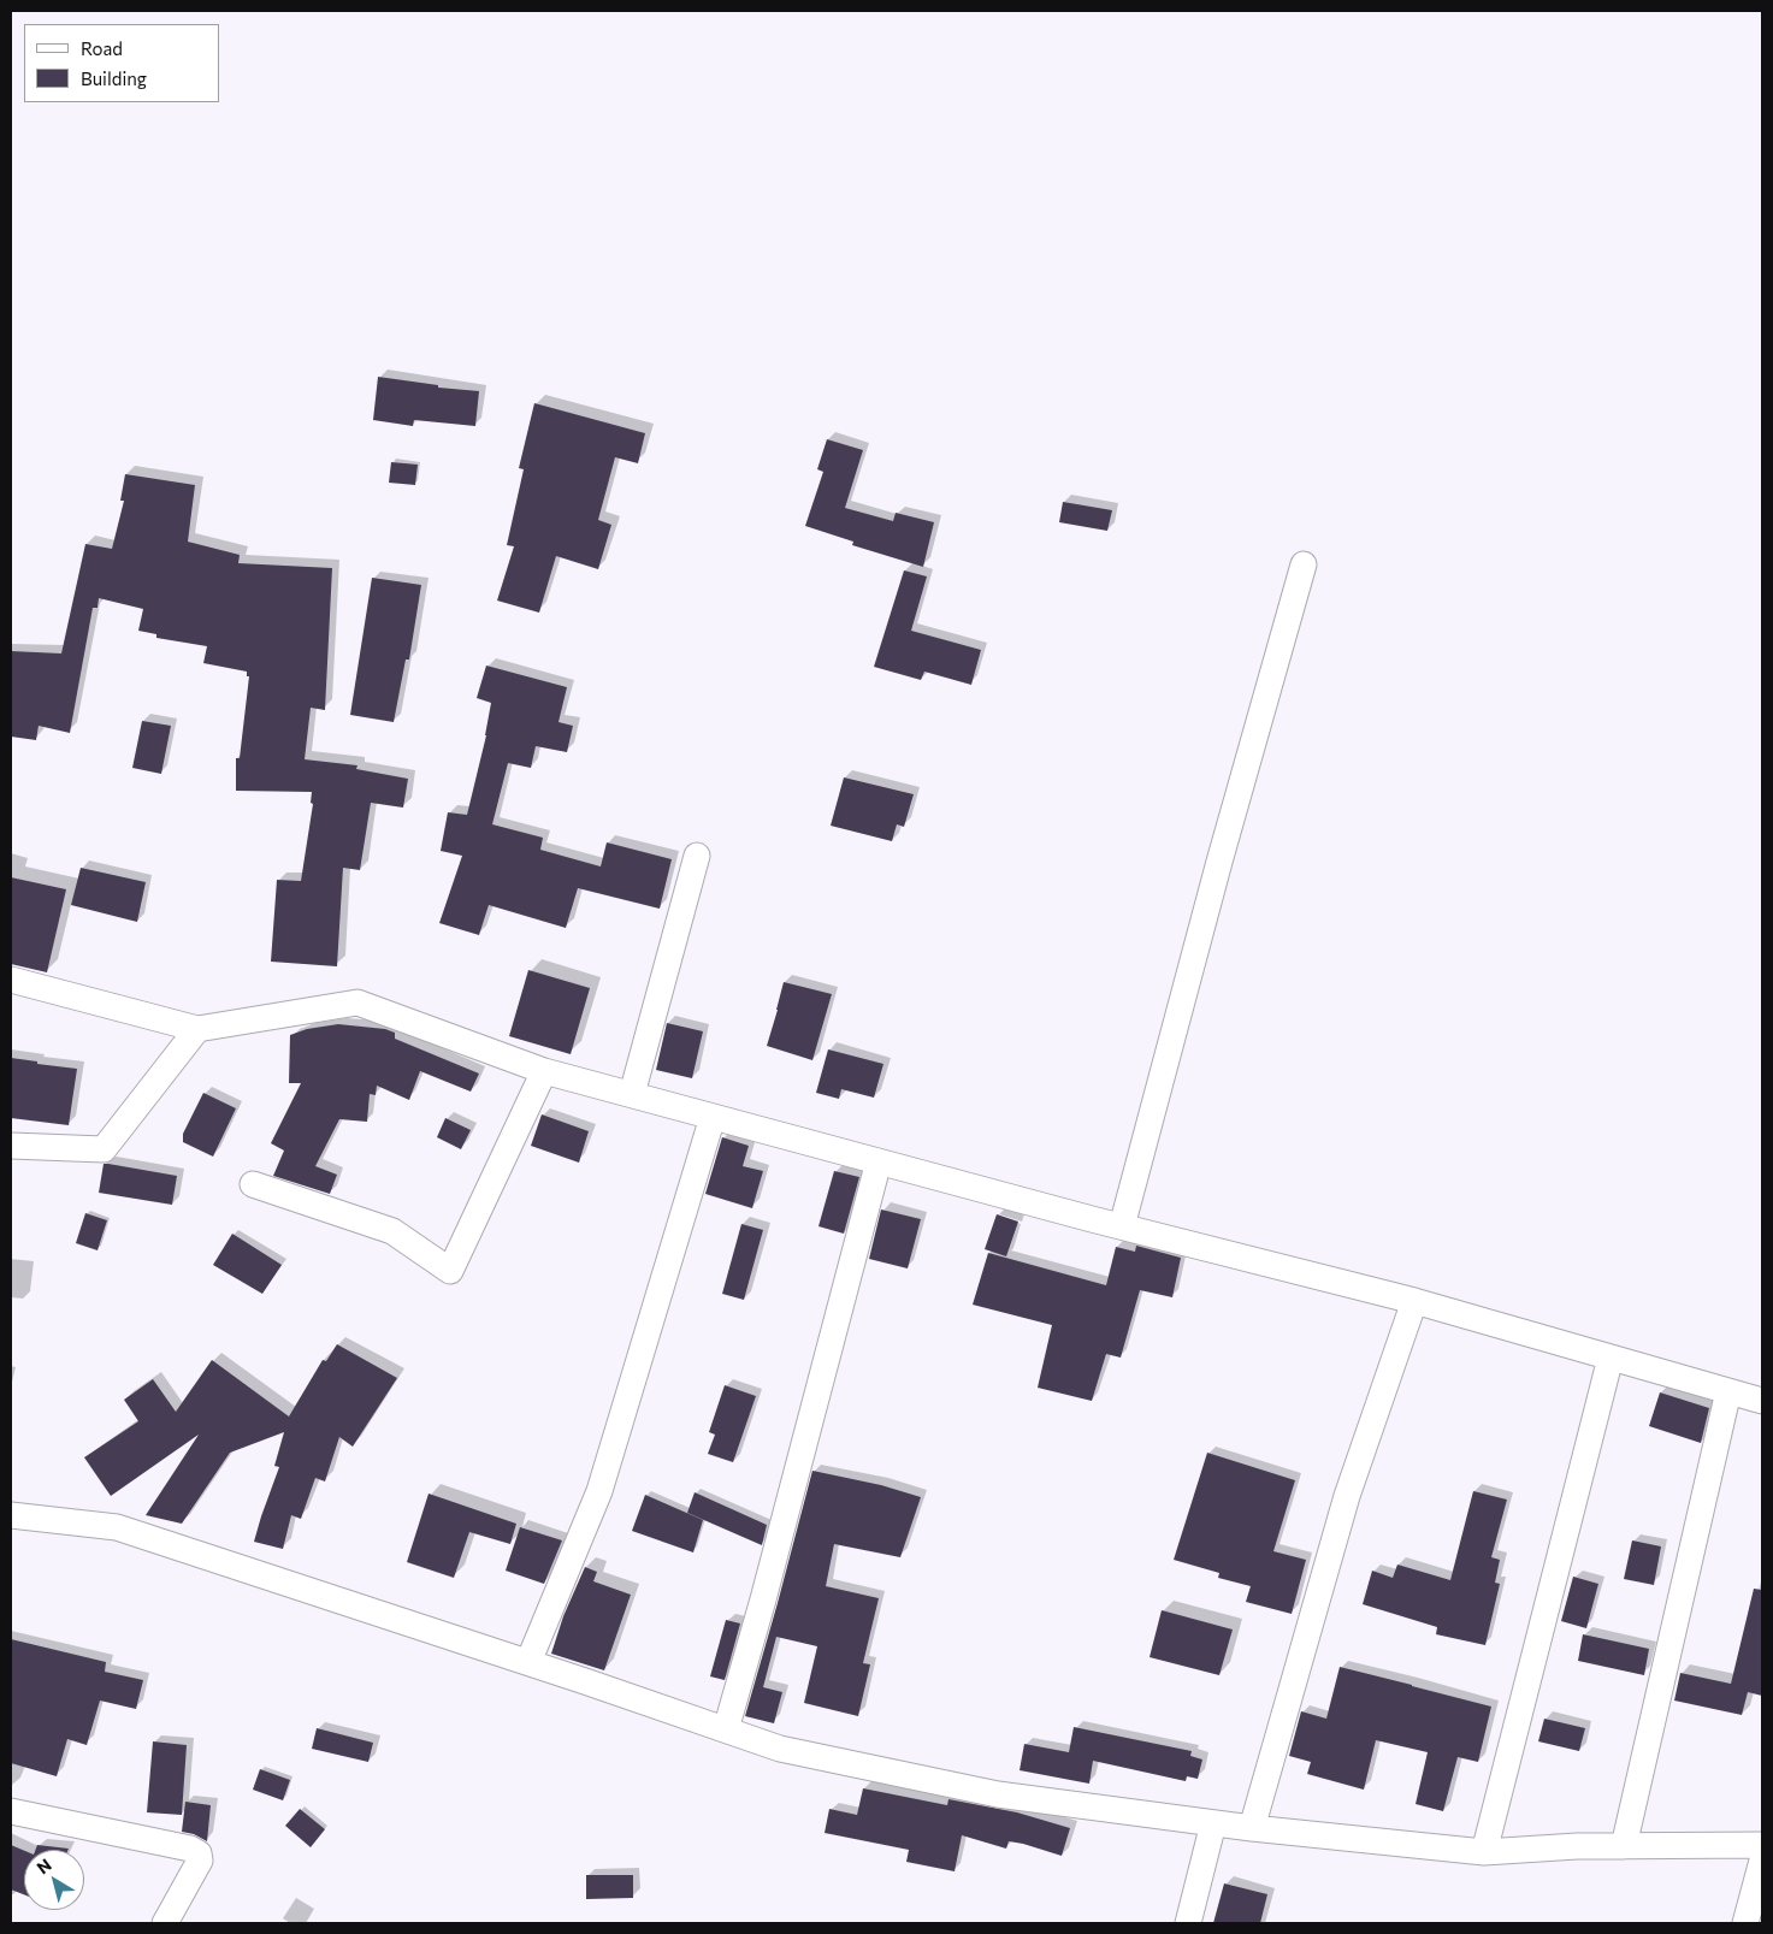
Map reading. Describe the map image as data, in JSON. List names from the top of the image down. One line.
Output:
{"legend":["Road","Building"],"north":"top left"}
